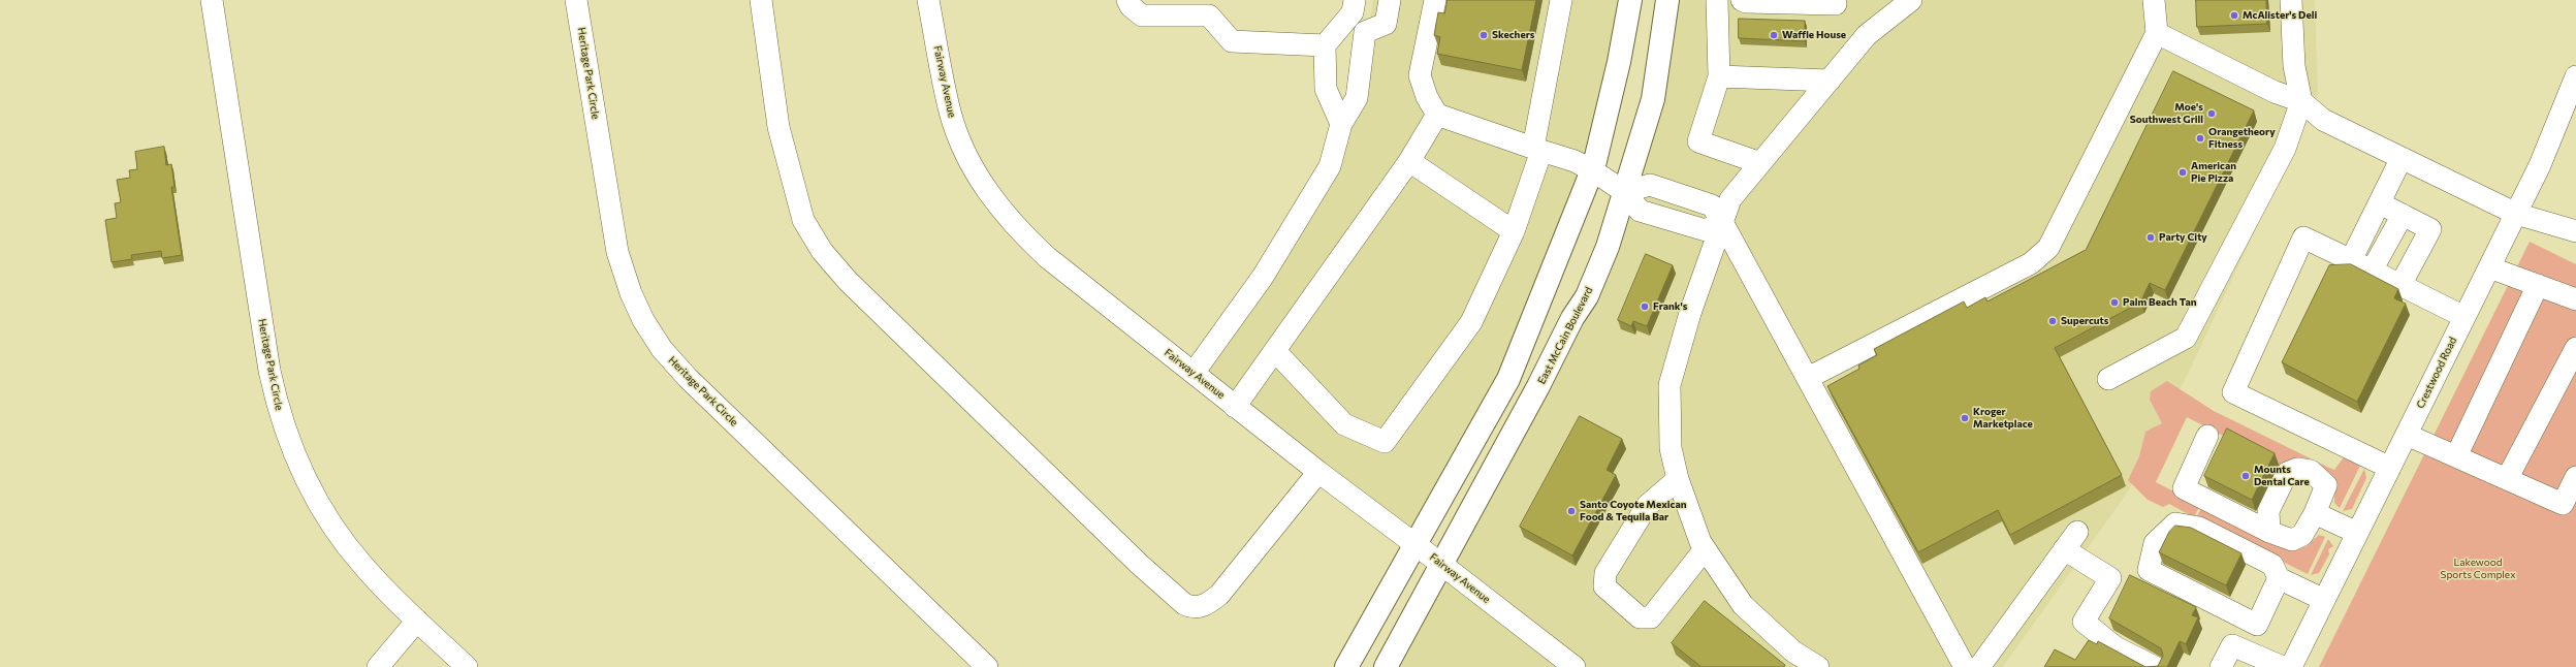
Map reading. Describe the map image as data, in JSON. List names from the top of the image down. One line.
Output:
{"streets":{"main road":["East McCain Boulevard"],"street":["Heritage Park Circle","Fairway Avenue","Crestwood Road"]},"crossings":[["Fairway Avenue","East McCain Boulevard"]],"parks":["Lakewood Sports Complex"],"places":["McAlister's Deli","Skechers","Waffle House","Moe's Southwest Grill","Orangetheory Fitness","American Pie Pizza","Party City","Palm Beach Tan","Frank's","Supercuts","Kroger Marketplace","Mounts Dental Care","Santo Coyote Mexican Food & Tequila Bar"]}
